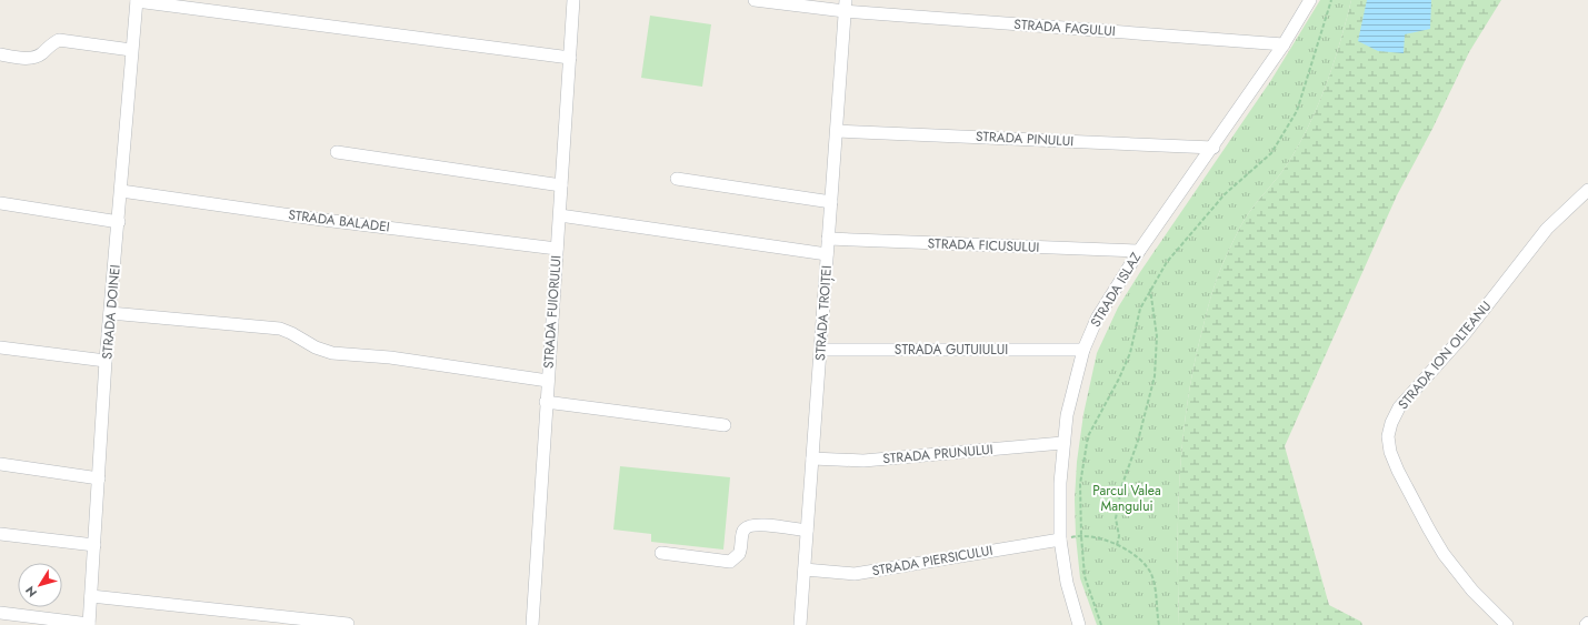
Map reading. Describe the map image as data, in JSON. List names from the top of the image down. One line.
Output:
{"streets":{"street":["STRADA FAGULUI","STRADA PINULUI","STRADA BALADEI","STRADA FICUSULUI","STRADA ISLAZ","STRADA DOINEI","STRADA FUIORULUI","STRADA TROIȚEI","STRADA GUTUIULUI","STRADA ION OLTEANU","STRADA PRUNULUI","STRADA PIERSICULUI"]},"crossings":[["STRADA FAGULUI","STRADA ISLAZ"],["STRADA FAGULUI","STRADA TROIȚEI"],["STRADA PINULUI","STRADA ISLAZ"],["STRADA PINULUI","STRADA TROIȚEI"],["STRADA BALADEI","STRADA DOINEI"],["STRADA BALADEI","STRADA FUIORULUI"],["STRADA FICUSULUI","STRADA ISLAZ"],["STRADA FICUSULUI","STRADA TROIȚEI"],["STRADA ISLAZ","STRADA GUTUIULUI"],["STRADA ISLAZ","STRADA PRUNULUI"],["STRADA ISLAZ","STRADA PIERSICULUI"],["STRADA TROIȚEI","STRADA GUTUIULUI"],["STRADA TROIȚEI","STRADA PRUNULUI"],["STRADA TROIȚEI","STRADA PIERSICULUI"]],"parks":["Parcul Valea Mangului"],"north":"bottom left"}
